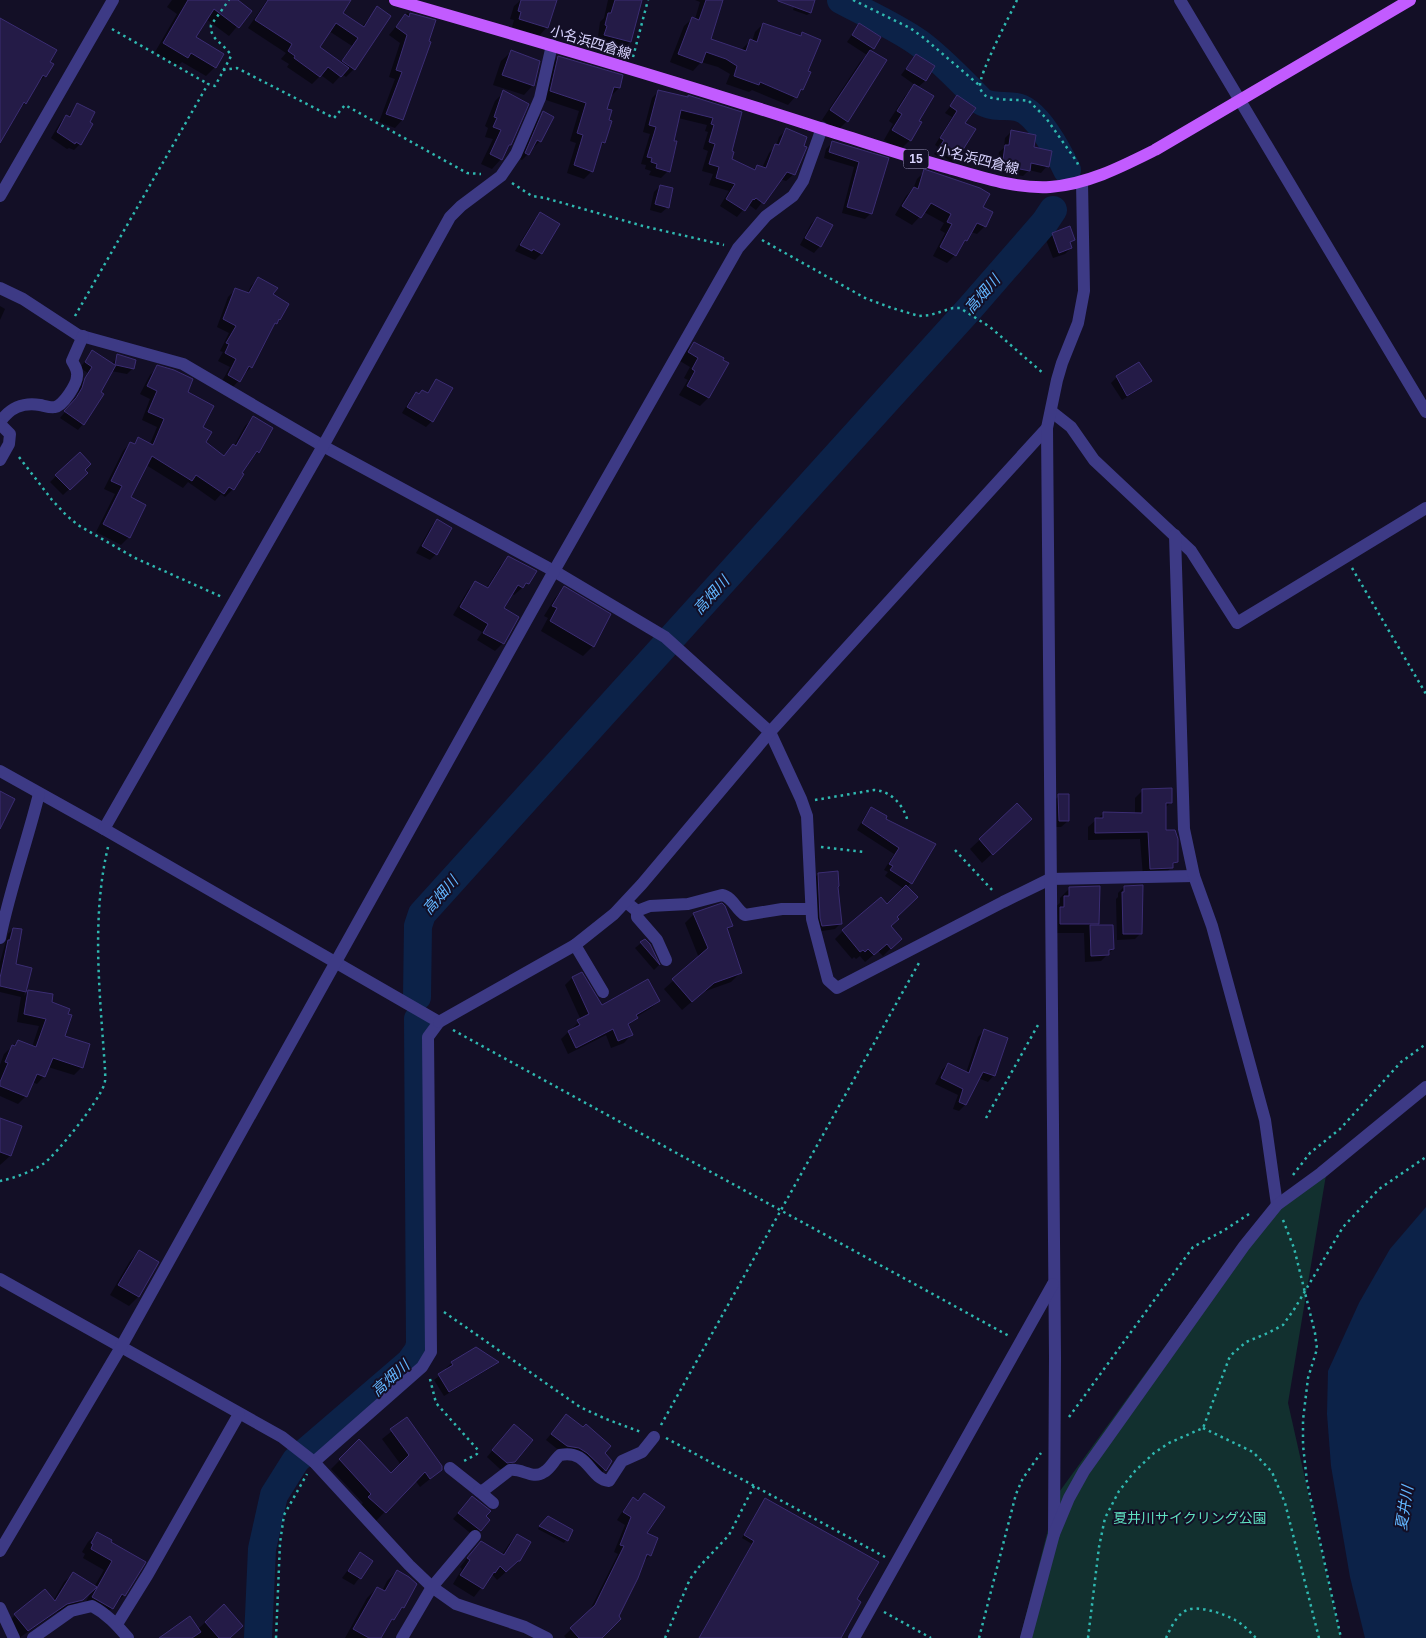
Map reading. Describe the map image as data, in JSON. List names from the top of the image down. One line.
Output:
{"streets":{"main road":["小名浜四倉線","15"]},"water":["高畑川","夏井川"],"parks":["夏井川サイクリング公園"]}
